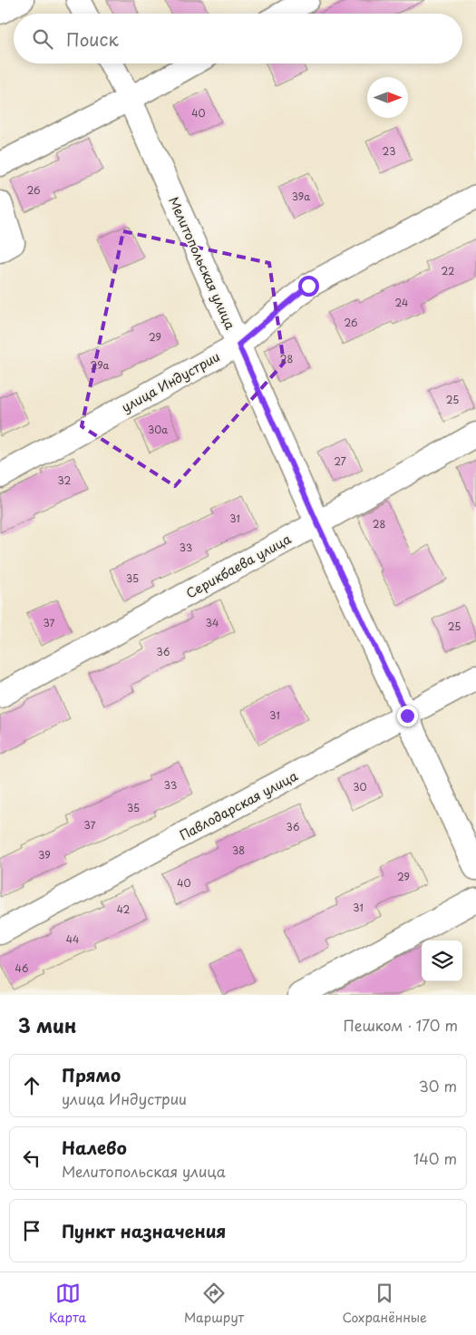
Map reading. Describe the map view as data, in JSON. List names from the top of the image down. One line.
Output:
{"streets":{"street":["Мелитопольская улица","улица Индустрии","Серикбаева улица","Павлодарская улица"]},"crossings":[["Мелитопольская улица","улица Индустрии"],["Мелитопольская улица","Серикбаева улица"],["Мелитопольская улица","Павлодарская улица"]],"house_numbers":["40","23","26","39а","22","24","26","29","28","29а","25","30а","27","32","31","28","33","35","37","34","25","36","31","33","30","35","37","36","38","39","29","40","31","42","44","46"],"north":"right","page":{"search":"Поиск","heading":["3 мин","Пешком · 170 m"],"list":[["Прямо","улица Индустрии","30 m"],["Налево","Мелитопольская улица","140 m"],"Пункт назначения"],"nav":["Карта","Маршрут","Сохранённые"]}}
